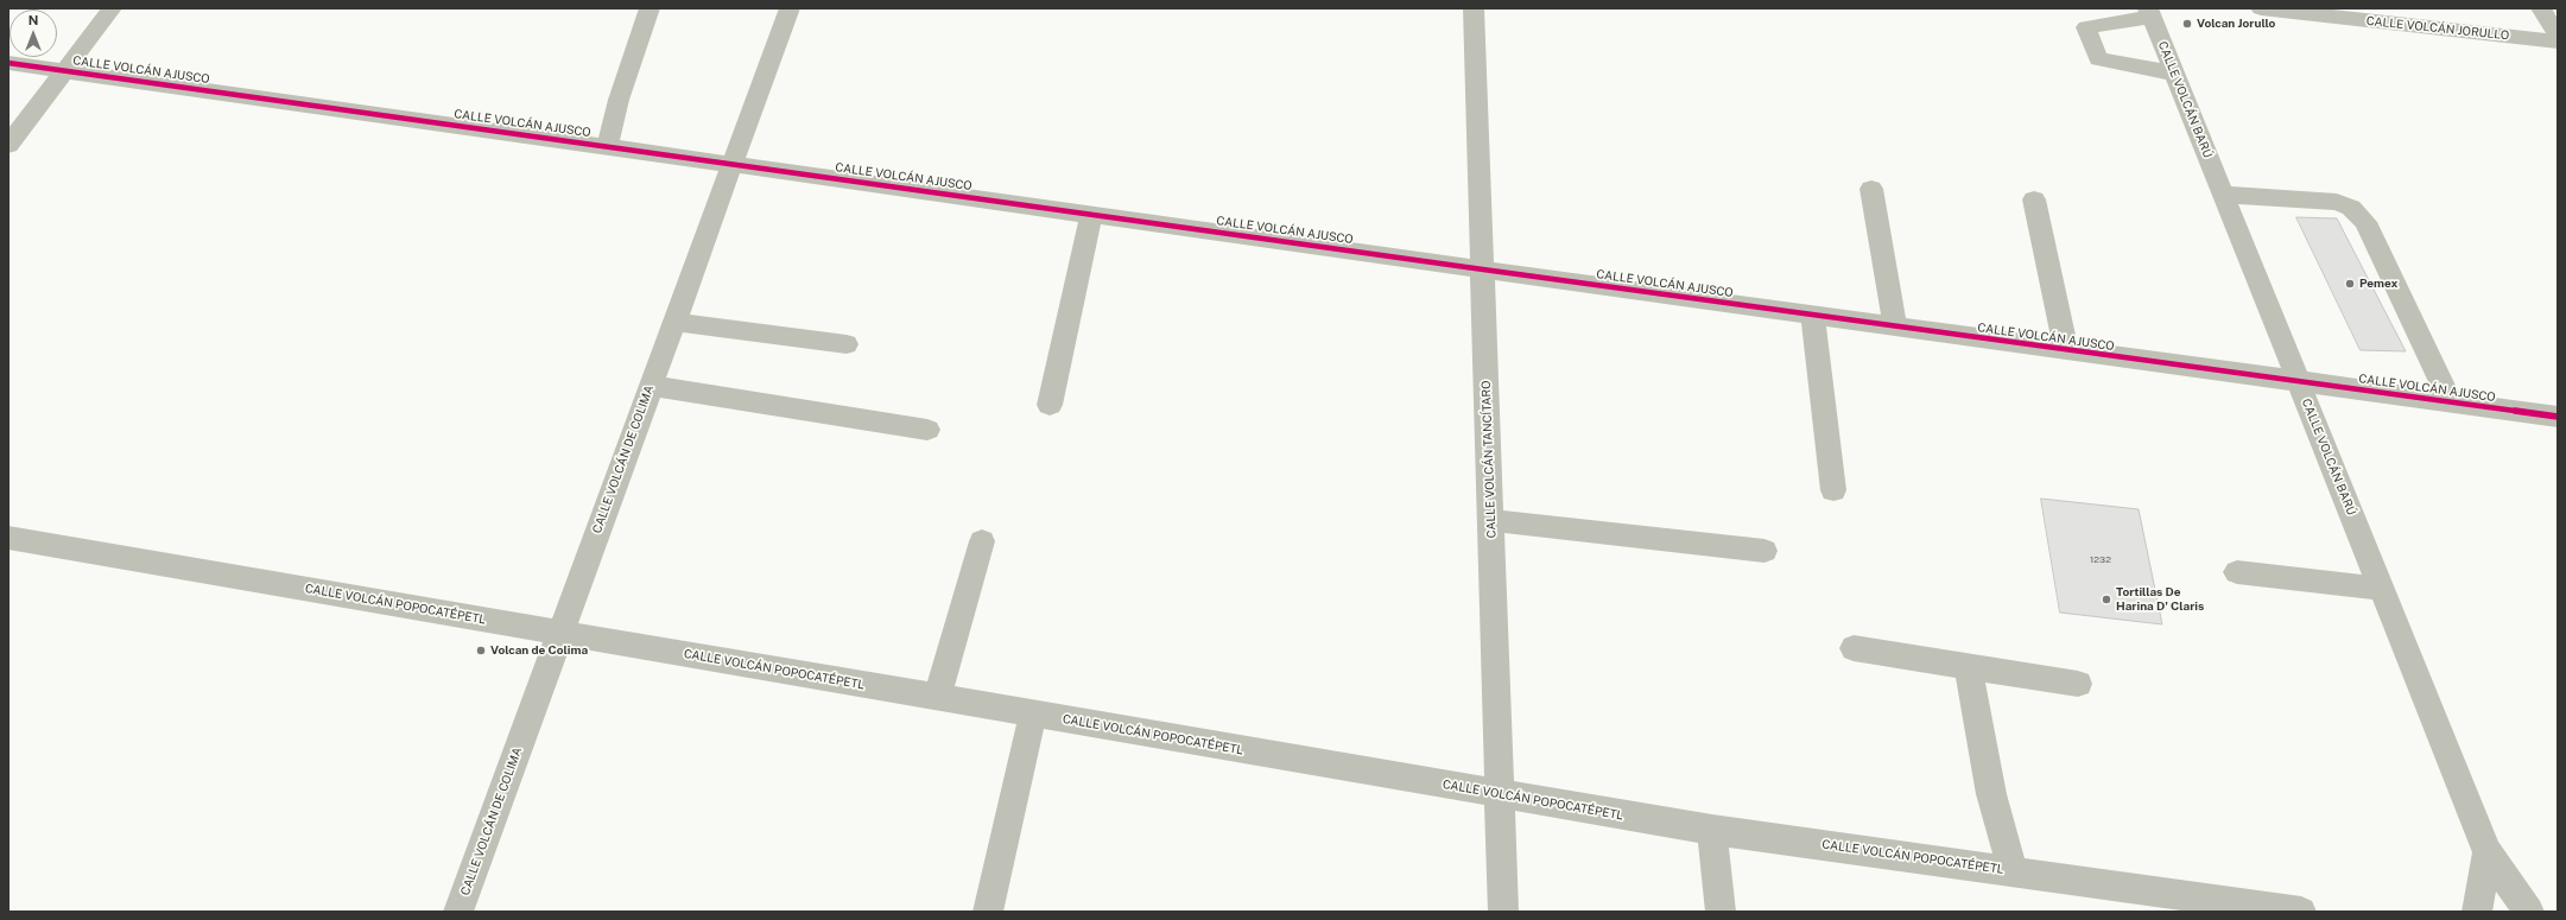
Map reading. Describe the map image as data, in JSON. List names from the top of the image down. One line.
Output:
{"streets":{"street":["CALLE VOLCÁN JORULLO","CALLE VOLCÁN AJUSCO","CALLE VOLCÁN BARÚ","CALLE VOLCÁN DE COLIMA","CALLE VOLCÁN TANCÍTARO","CALLE VOLCÁN POPOCATÉPETL"]},"crossings":[["CALLE VOLCÁN AJUSCO","CALLE VOLCÁN BARÚ"],["CALLE VOLCÁN AJUSCO","CALLE VOLCÁN DE COLIMA"],["CALLE VOLCÁN AJUSCO","CALLE VOLCÁN TANCÍTARO"],["CALLE VOLCÁN DE COLIMA","CALLE VOLCÁN POPOCATÉPETL"],["CALLE VOLCÁN TANCÍTARO","CALLE VOLCÁN POPOCATÉPETL"]],"places":["Volcan Jorullo","Pemex","Tortillas De Harina D' Claris","Volcan de Colima"],"house_numbers":["1232"],"north":"top"}
